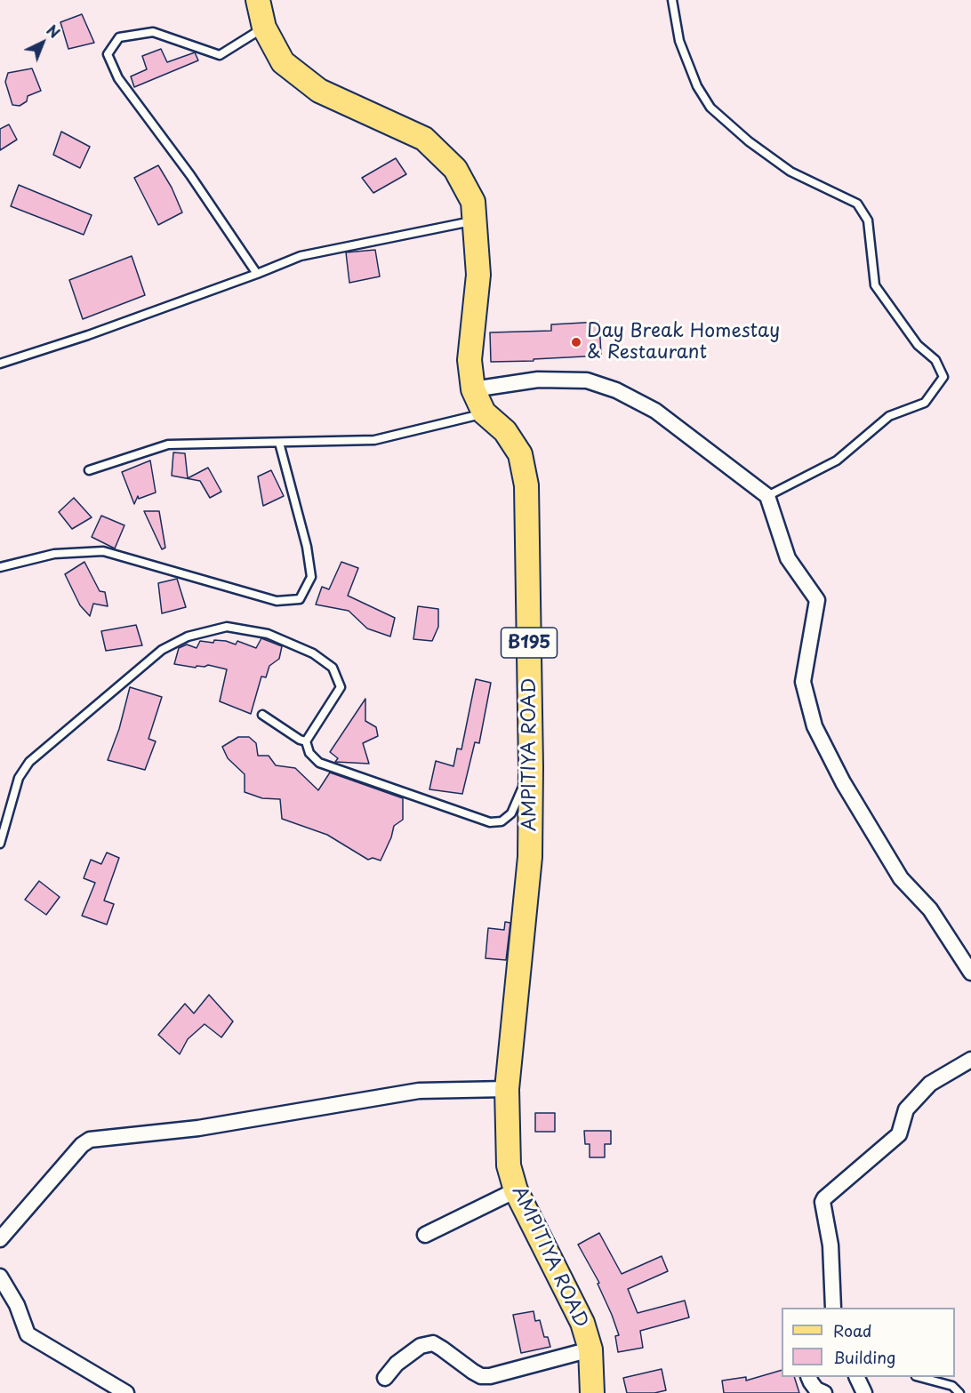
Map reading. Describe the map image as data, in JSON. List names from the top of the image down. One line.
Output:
{"streets":{"main road":["B195","AMPITIYA ROAD"]},"places":["Day Break Homestay & Restaurant"],"legend":["Road","Building"],"north":"top right"}
